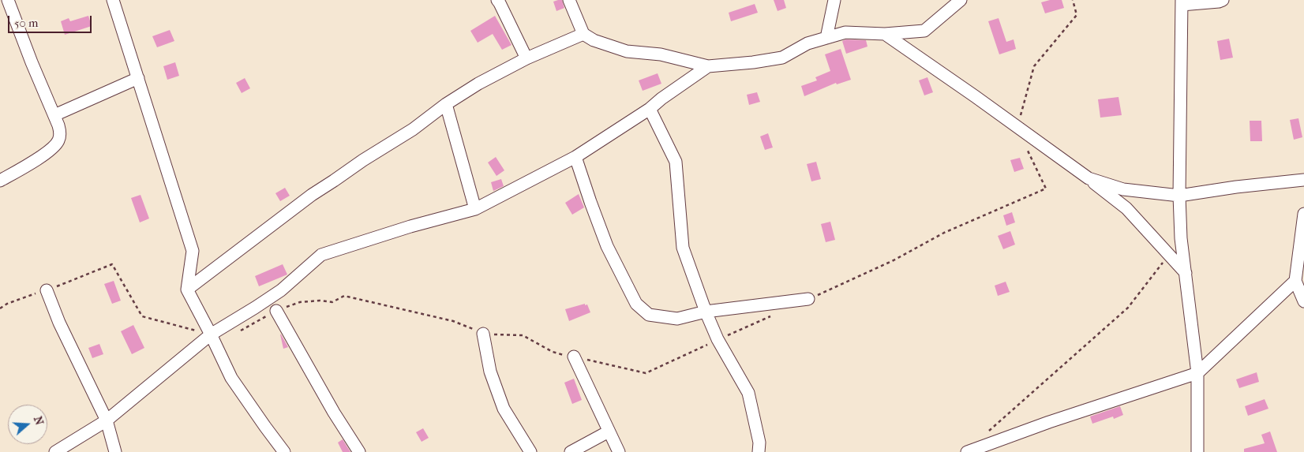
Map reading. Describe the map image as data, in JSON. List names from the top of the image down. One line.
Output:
{"scale_bar":"50 m","north":"right"}
